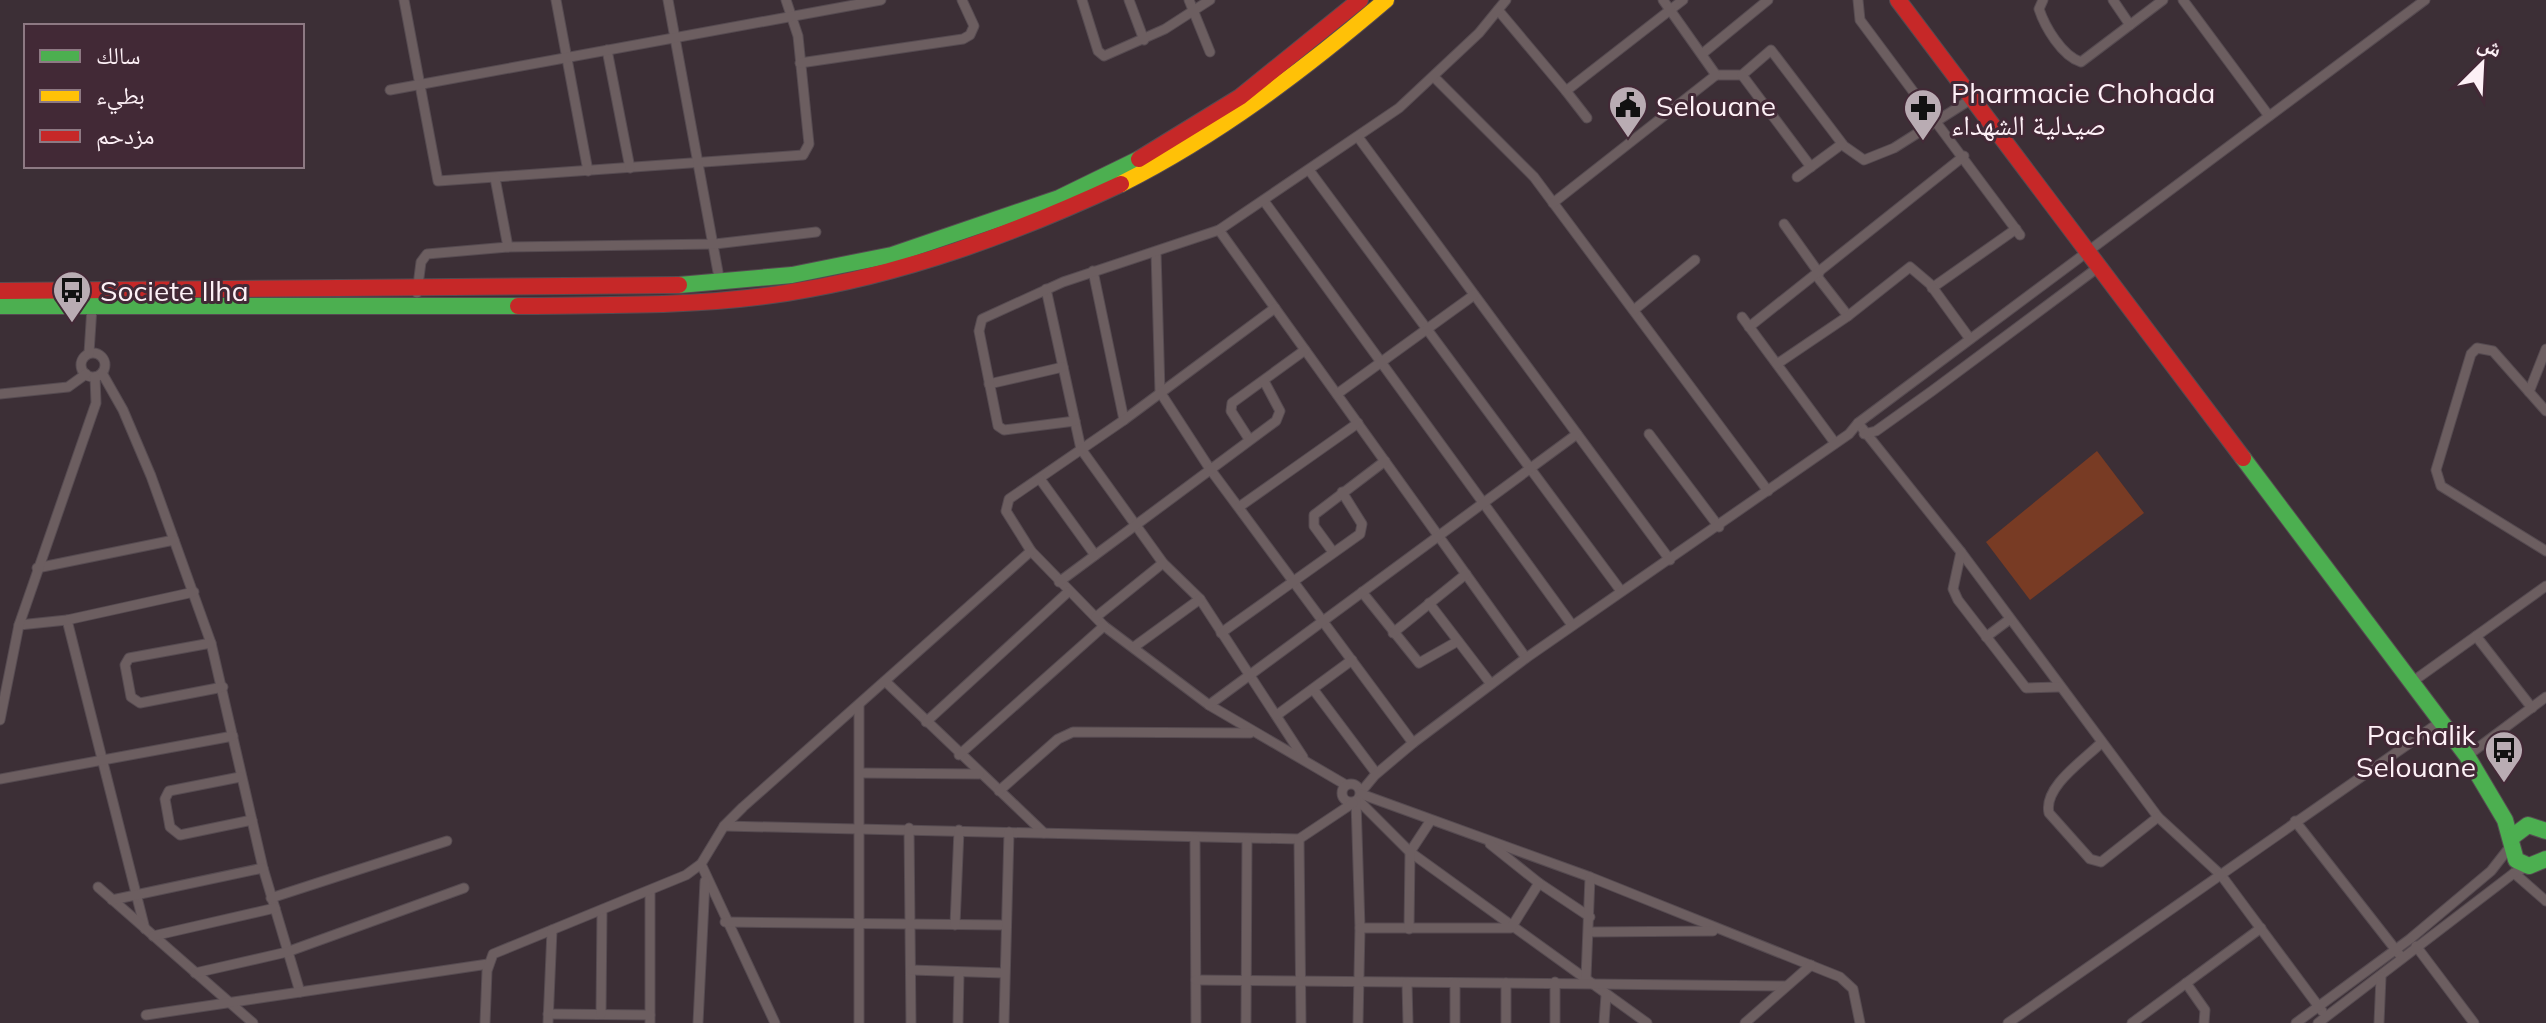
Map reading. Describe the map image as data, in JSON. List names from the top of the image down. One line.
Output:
{"places":{"public building":["Selouane"],"pharmacy":["Pharmacie Chohada صيدلية الشهداء"],"bus stop":["Societe Ilha","Pachalik Selouane"]},"legend":["سالك","بطيء","مزدحم"],"north":"top right"}
